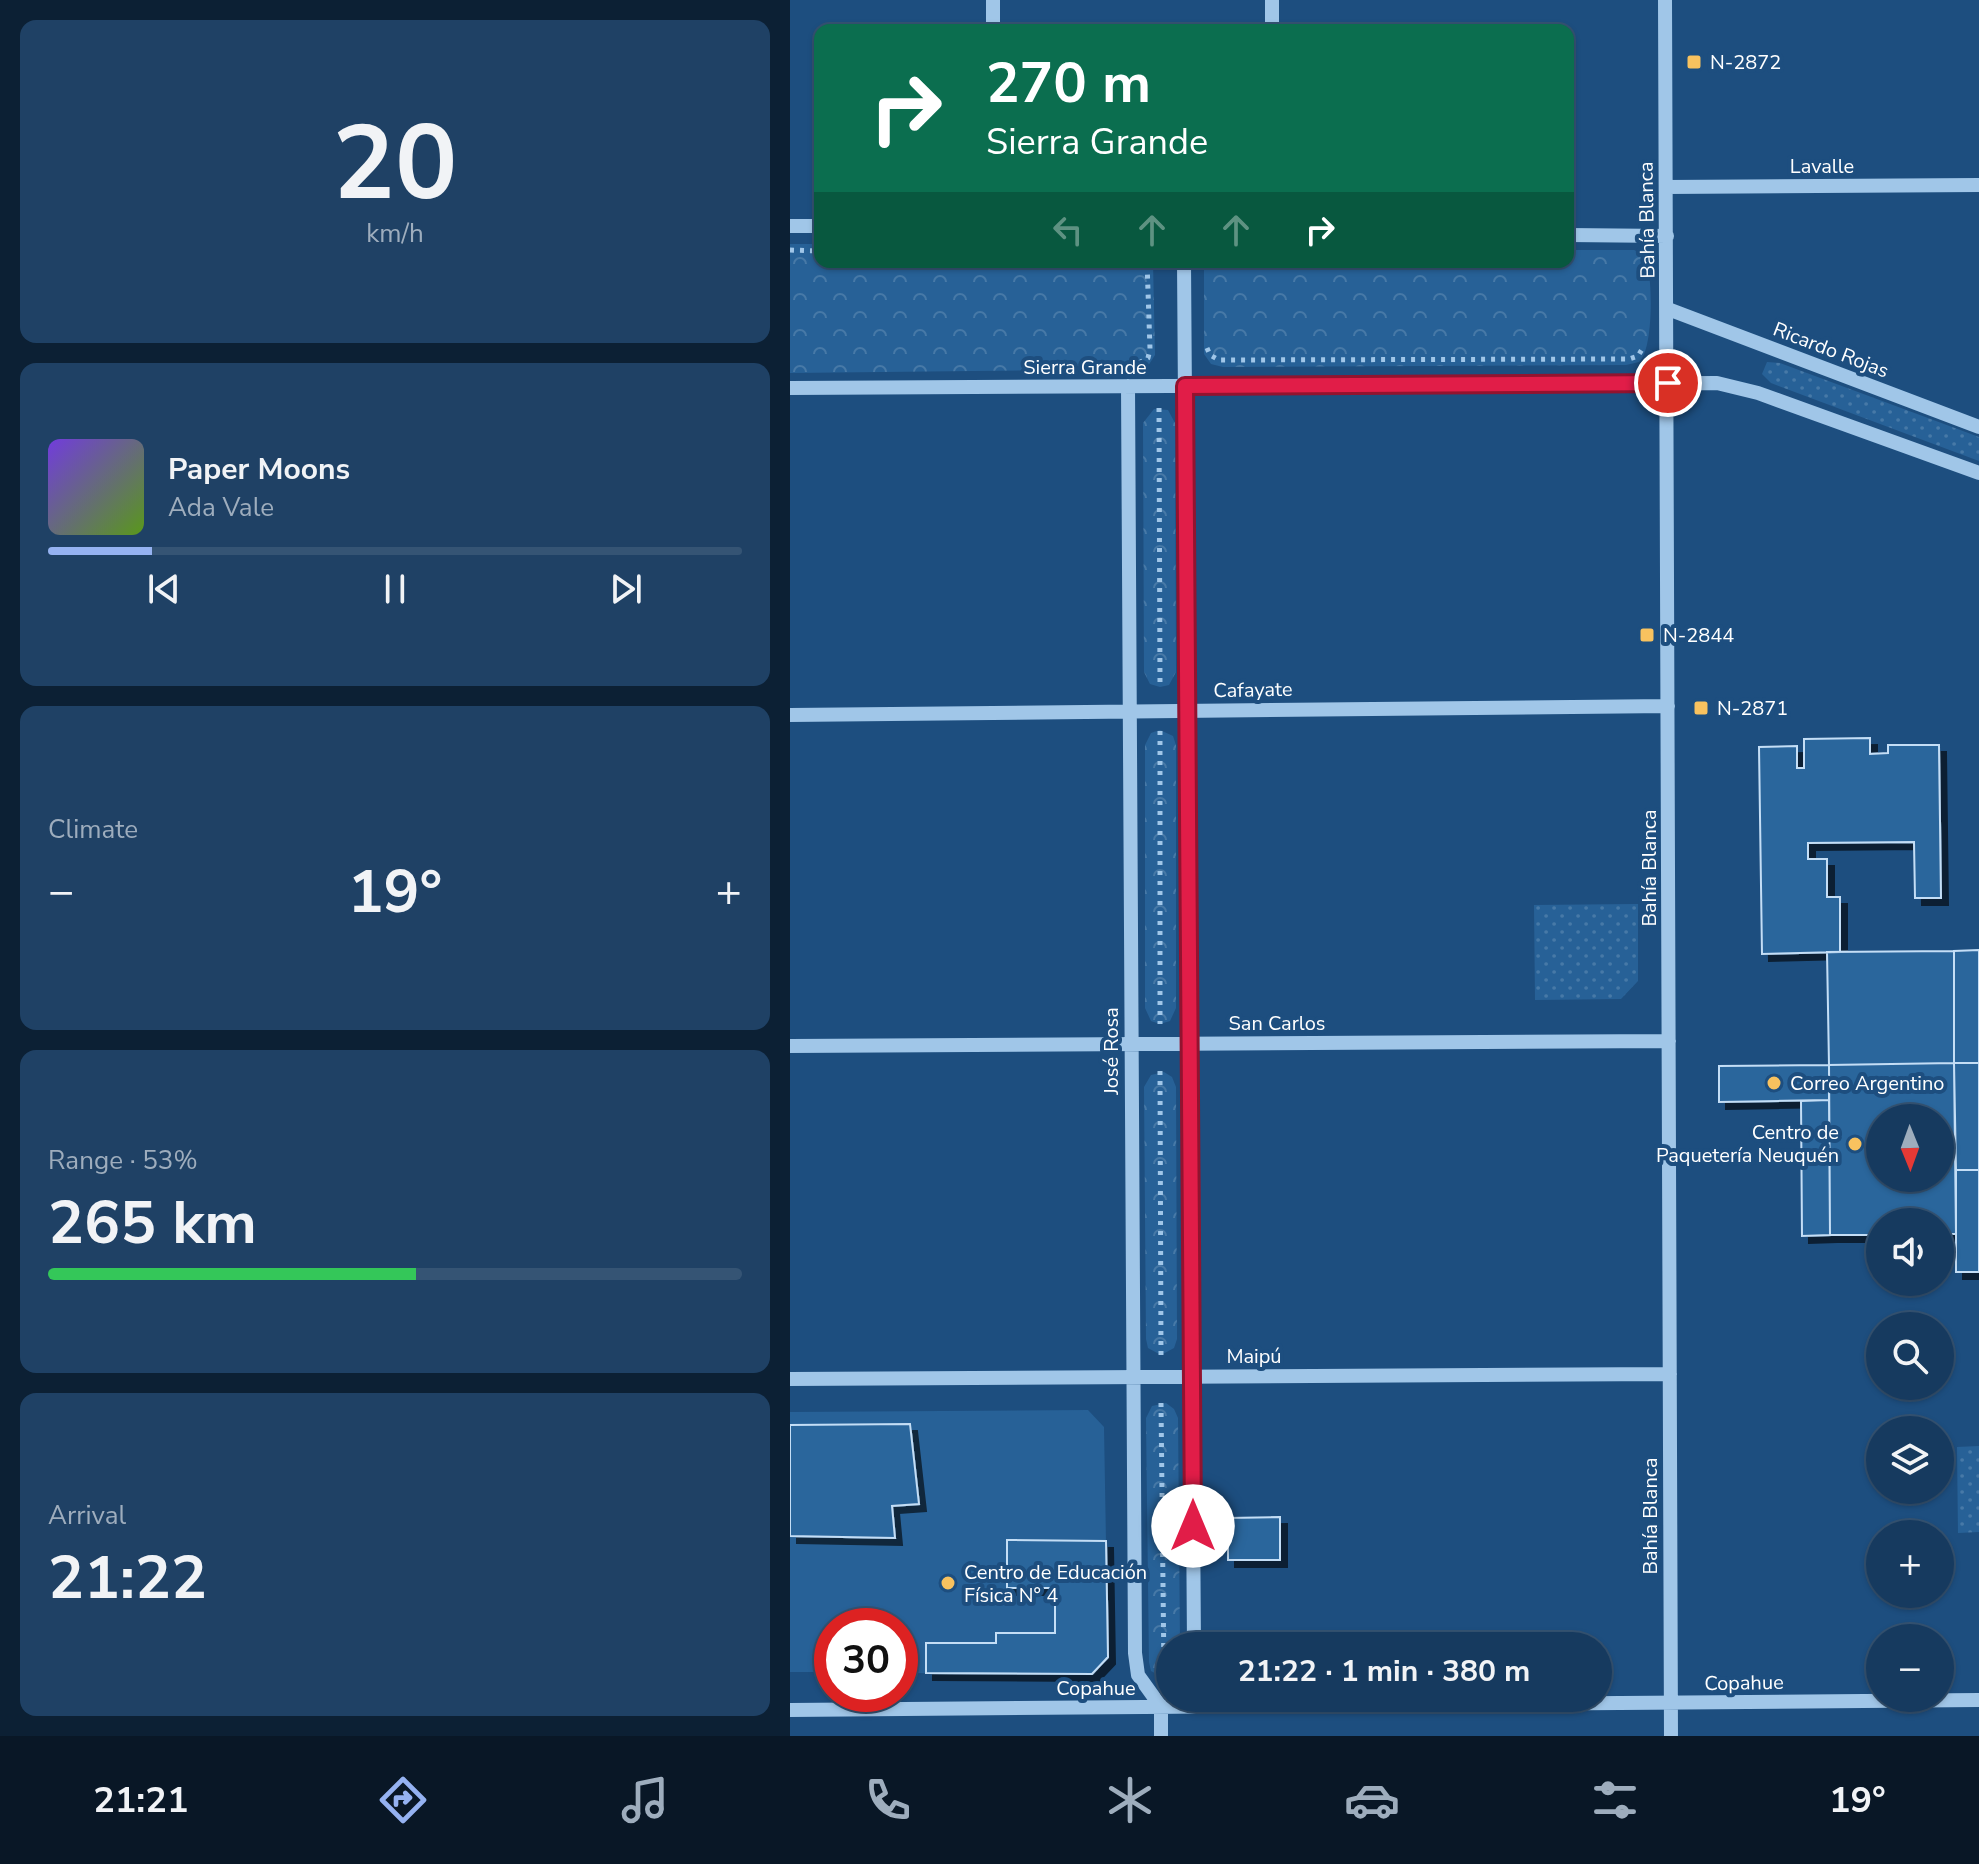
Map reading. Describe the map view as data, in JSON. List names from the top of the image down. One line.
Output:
{"streets":{"street":["Lavalle","Bahía Blanca","Ricardo Rojas","Sierra Grande","Cafayate","San Carlos","José Rosa","Maipú","Copahue"]},"crossings":[["Lavalle","Bahía Blanca"],["Bahía Blanca","Ricardo Rojas"],["Bahía Blanca","Sierra Grande"],["Bahía Blanca","Cafayate"],["Bahía Blanca","San Carlos"],["Bahía Blanca","Maipú"],["Bahía Blanca","Copahue"],["Sierra Grande","José Rosa"],["Cafayate","José Rosa"],["San Carlos","José Rosa"],["José Rosa","Maipú"]],"places":{"transit":["N-2872","N-2844","N-2871"],"other":["Correo Argentino","Centro de Paquetería Neuquén","Centro de Educación Física N° 4"]},"north":"bottom","page":{"tile":[["20","km/h"],"Climate",["Range · 53%","265 km"],["Arrival","21:22"]],"turn":["270 m","Sierra Grande"],"song":["Paper Moons","Ada Vale"],"heat":["−","19°","+"],"map_buttons":["+","−"],"limit":"30","trip":"21:22 · 1 min · 380 m","tabs":["21:21","19°"]}}
